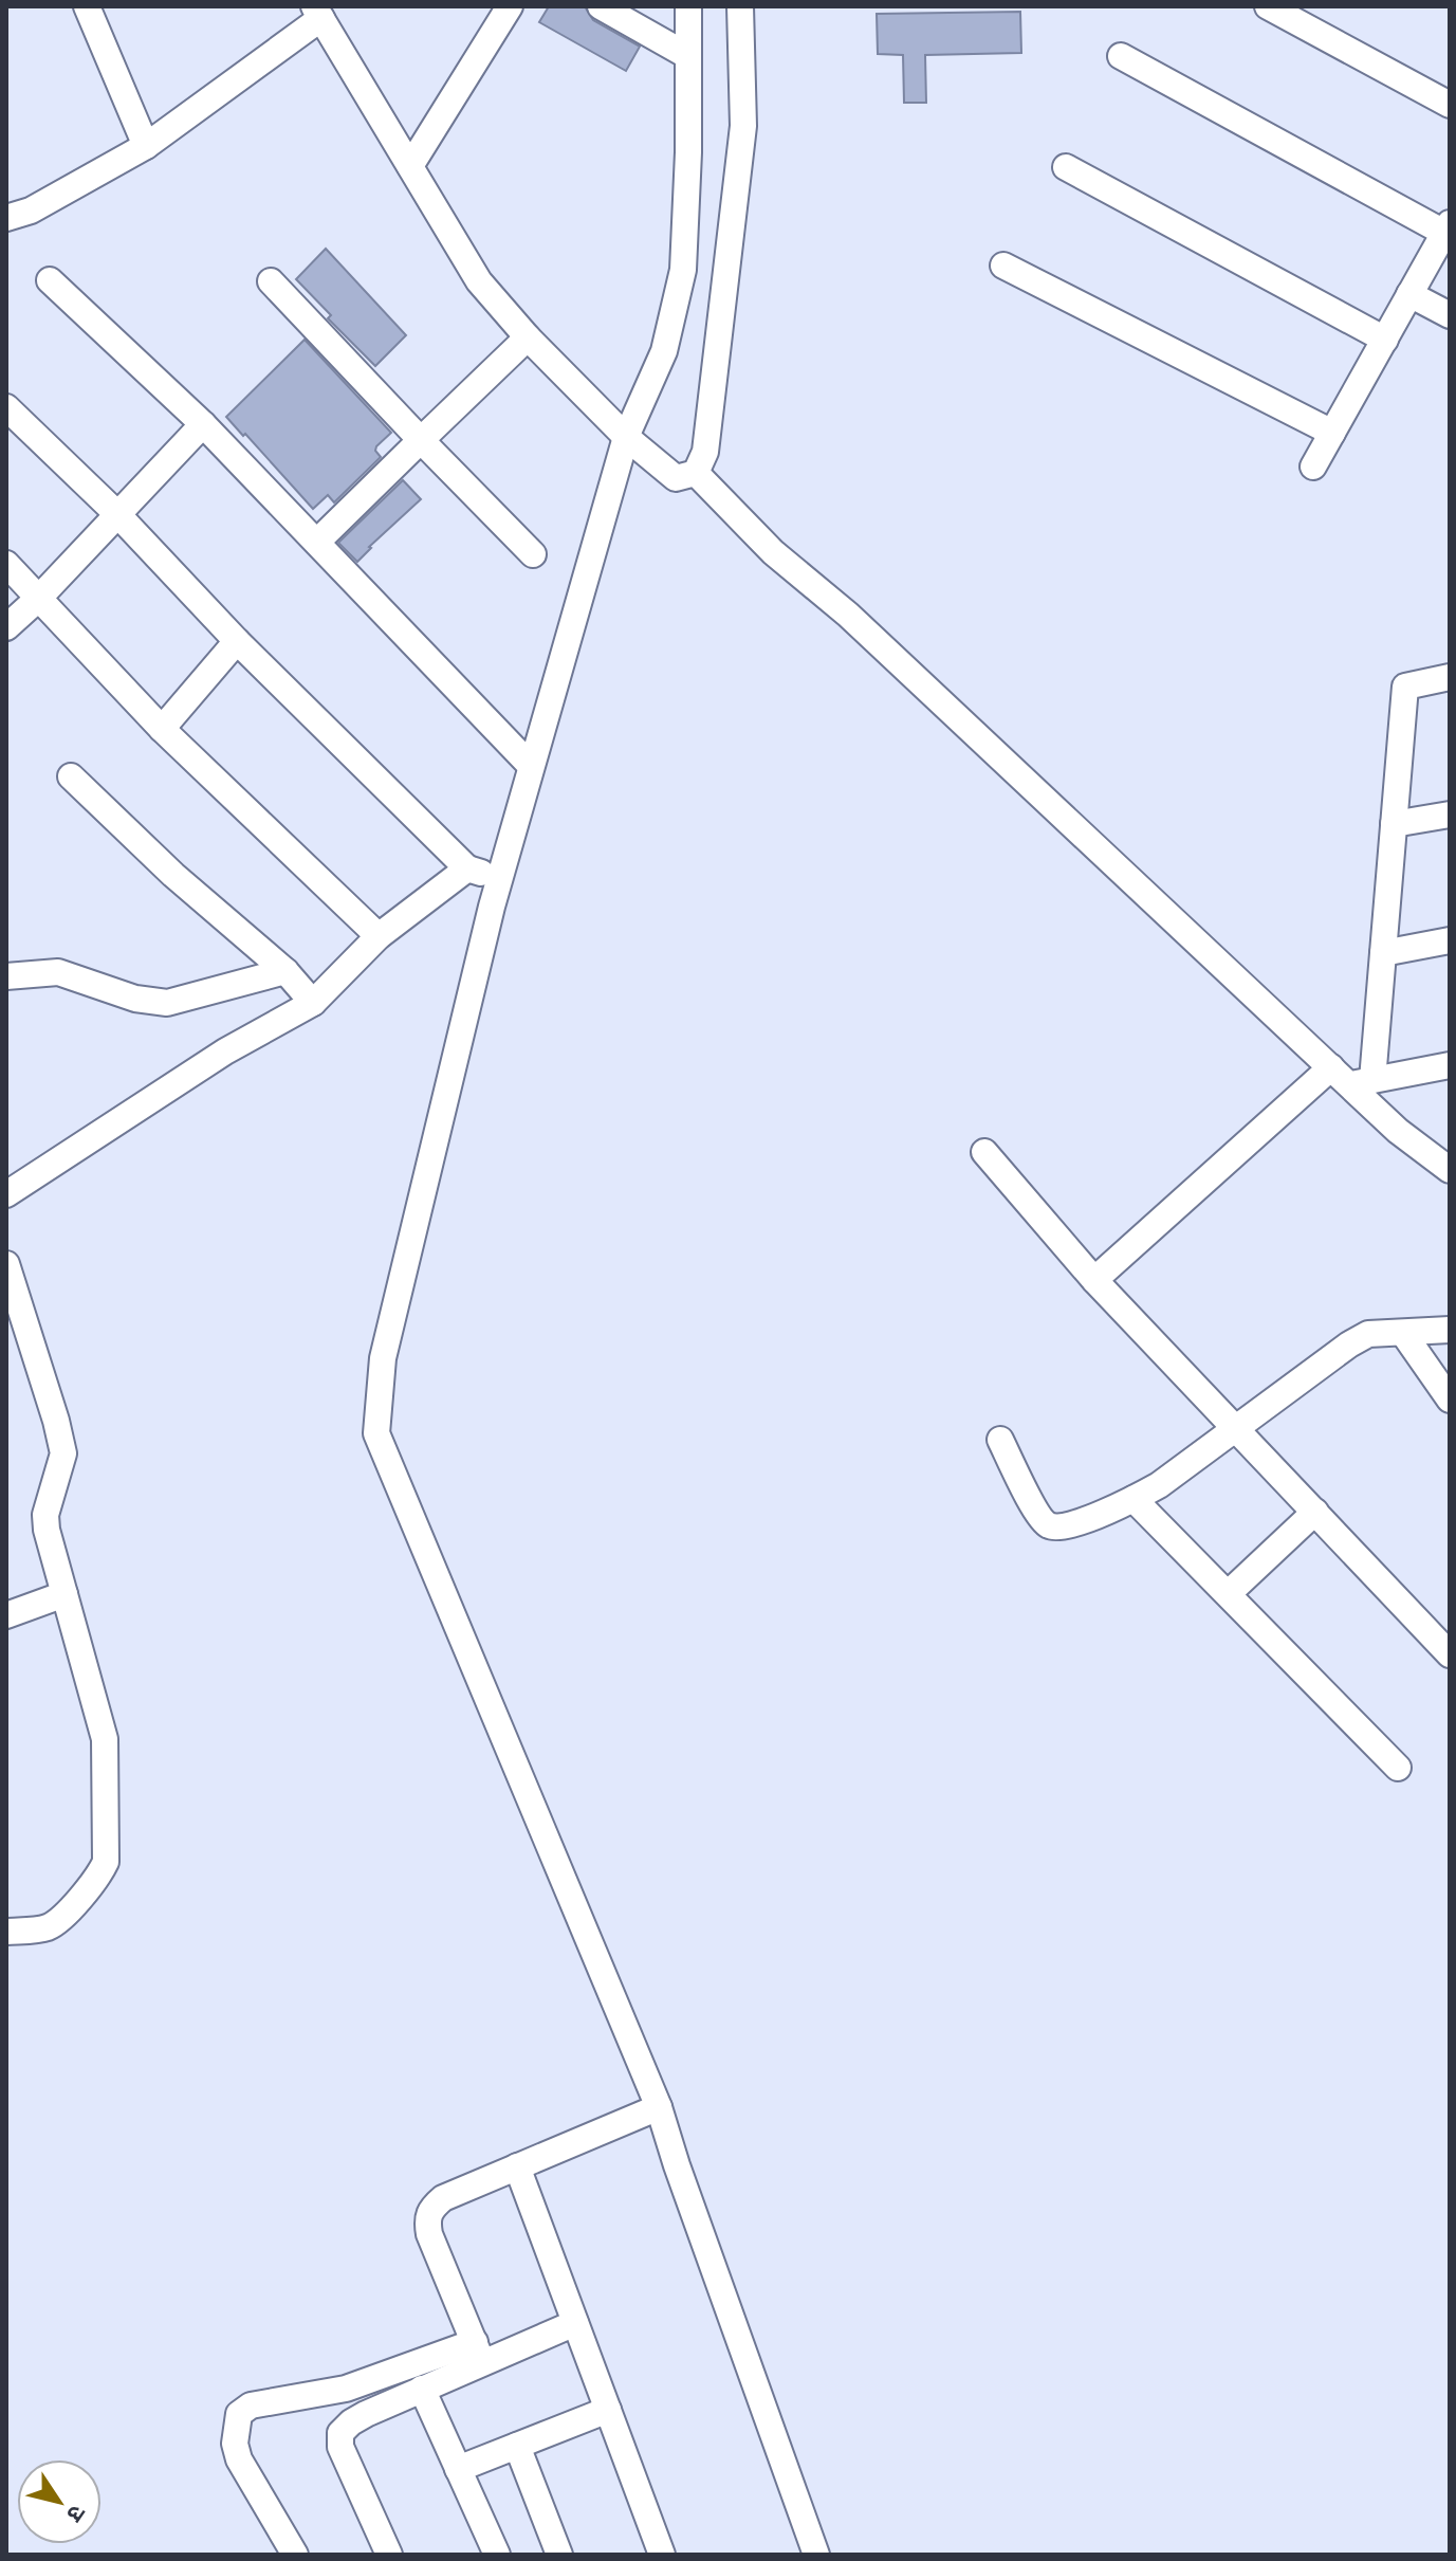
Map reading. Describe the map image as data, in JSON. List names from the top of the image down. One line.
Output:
{"north":"bottom right"}
